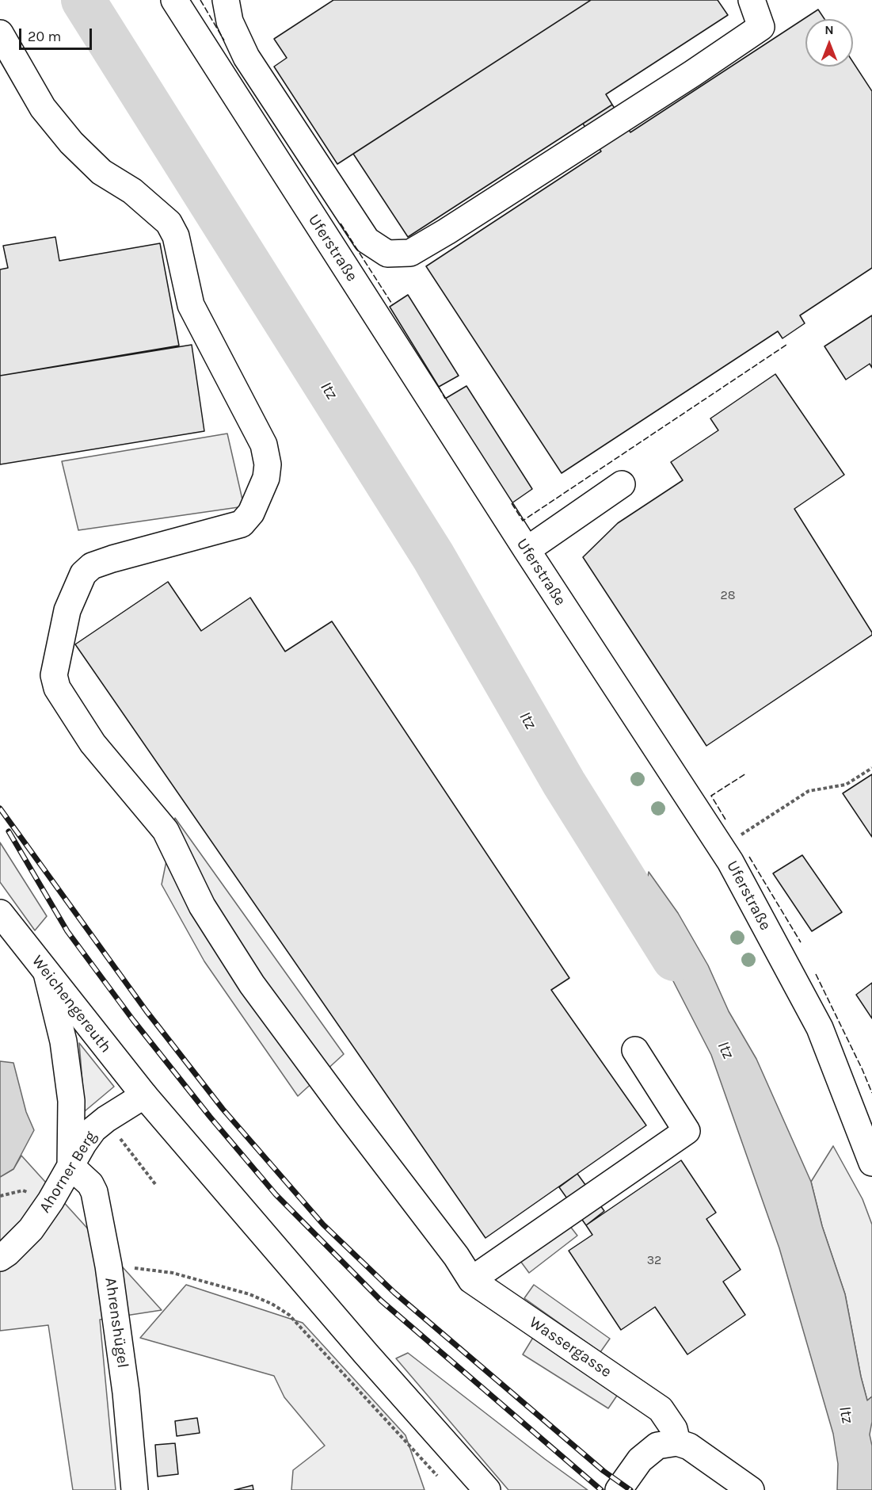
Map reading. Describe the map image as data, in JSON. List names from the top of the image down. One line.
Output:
{"streets":{"street":["Uferstraße","Weichengereuth","Ahorner Berg","Ahrenshügel","Wassergasse"]},"crossings":[["Weichengereuth","Ahorner Berg"],["Ahorner Berg","Ahrenshügel"]],"water":["Itz"],"house_numbers":["28","32"],"scale_bar":"20 m","north":"top"}
